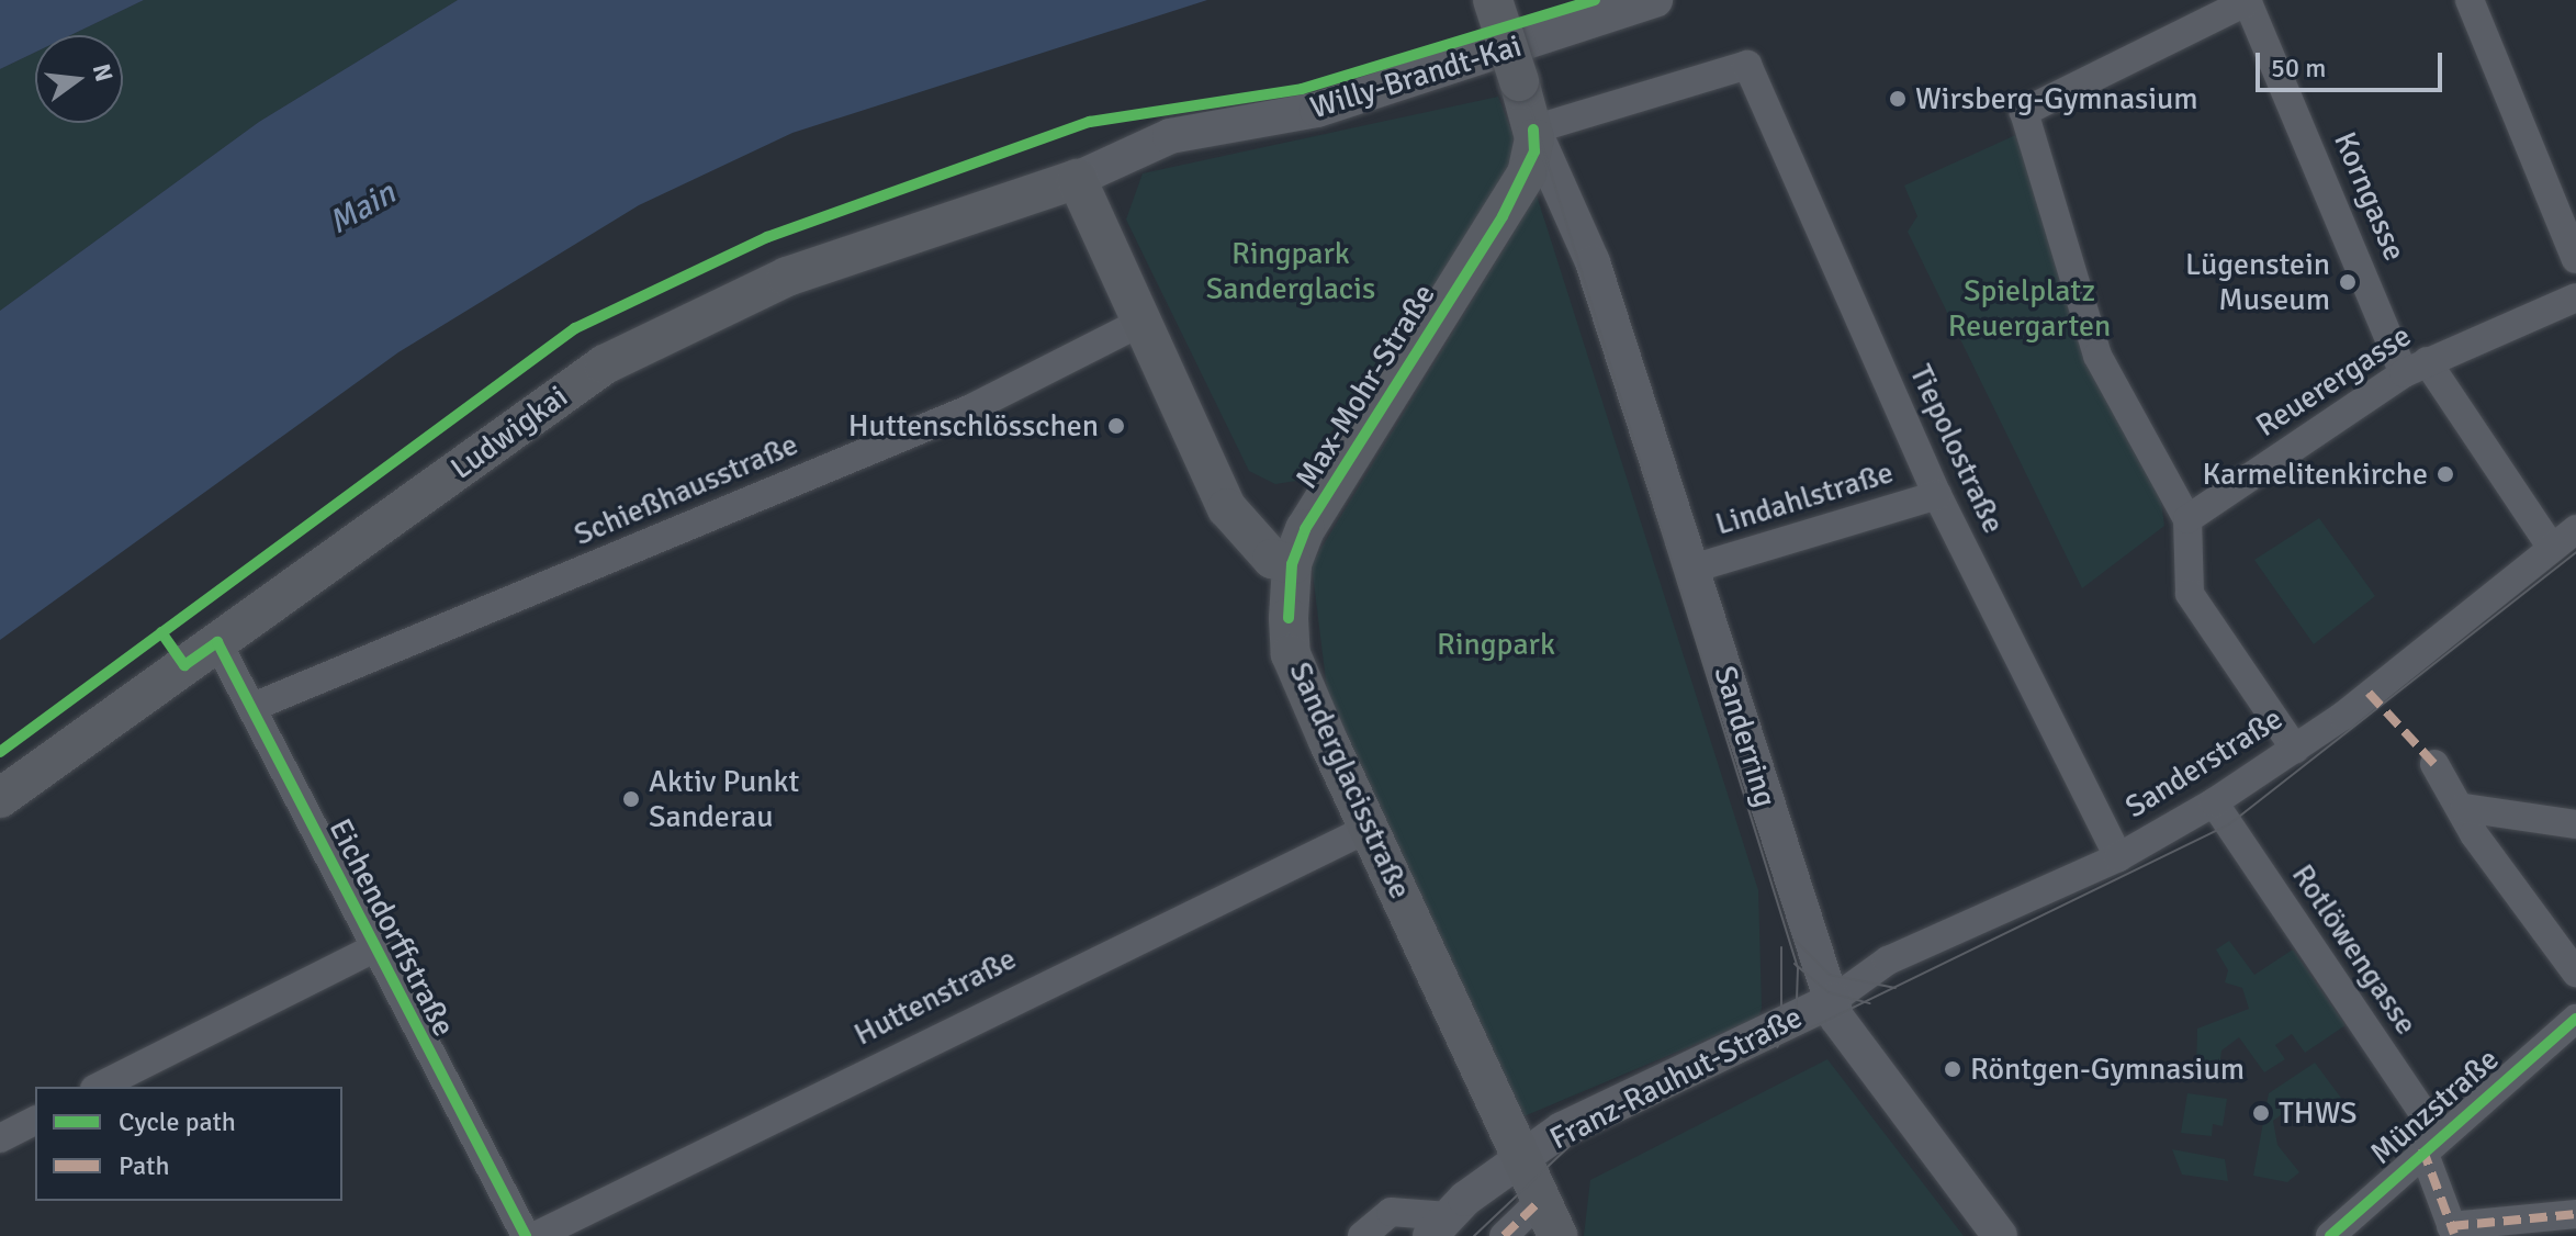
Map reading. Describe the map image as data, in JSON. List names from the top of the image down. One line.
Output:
{"streets":{"main road":["Max-Mohr-Straße","Ludwigkai","Sanderglacisstraße"],"street":["Willy-Brandt-Kai","Korngasse","Reuerergasse","Tiepolostraße","Schießhausstraße","Lindahlstraße","Sanderring","Sanderstraße","Eichendorffstraße","Rotlöwengasse","Huttenstraße","Franz-Rauhut-Straße","Münzstraße"]},"crossings":[["Willy-Brandt-Kai","Ludwigkai"],["Korngasse","Reuerergasse"],["Korngasse","Sanderstraße"],["Max-Mohr-Straße","Sanderglacisstraße"],["Ludwigkai","Eichendorffstraße"],["Tiepolostraße","Lindahlstraße"],["Tiepolostraße","Sanderring"],["Tiepolostraße","Sanderstraße"],["Schießhausstraße","Eichendorffstraße"],["Lindahlstraße","Sanderring"],["Sanderring","Sanderstraße"],["Sanderring","Franz-Rauhut-Straße"],["Sanderstraße","Rotlöwengasse"],["Sanderstraße","Franz-Rauhut-Straße"],["Sanderglacisstraße","Huttenstraße"],["Sanderglacisstraße","Franz-Rauhut-Straße"],["Rotlöwengasse","Münzstraße"]],"water":["Main"],"parks":["Ringpark Sanderglacis","Spielplatz Reuergarten","Ringpark"],"places":["Wirsberg-Gymnasium","Lügenstein Museum","Huttenschlösschen","Karmelitenkirche","Aktiv Punkt Sanderau","Röntgen-Gymnasium","THWS"],"legend":["Cycle path","Path"],"scale_bar":"50 m","north":"right"}
